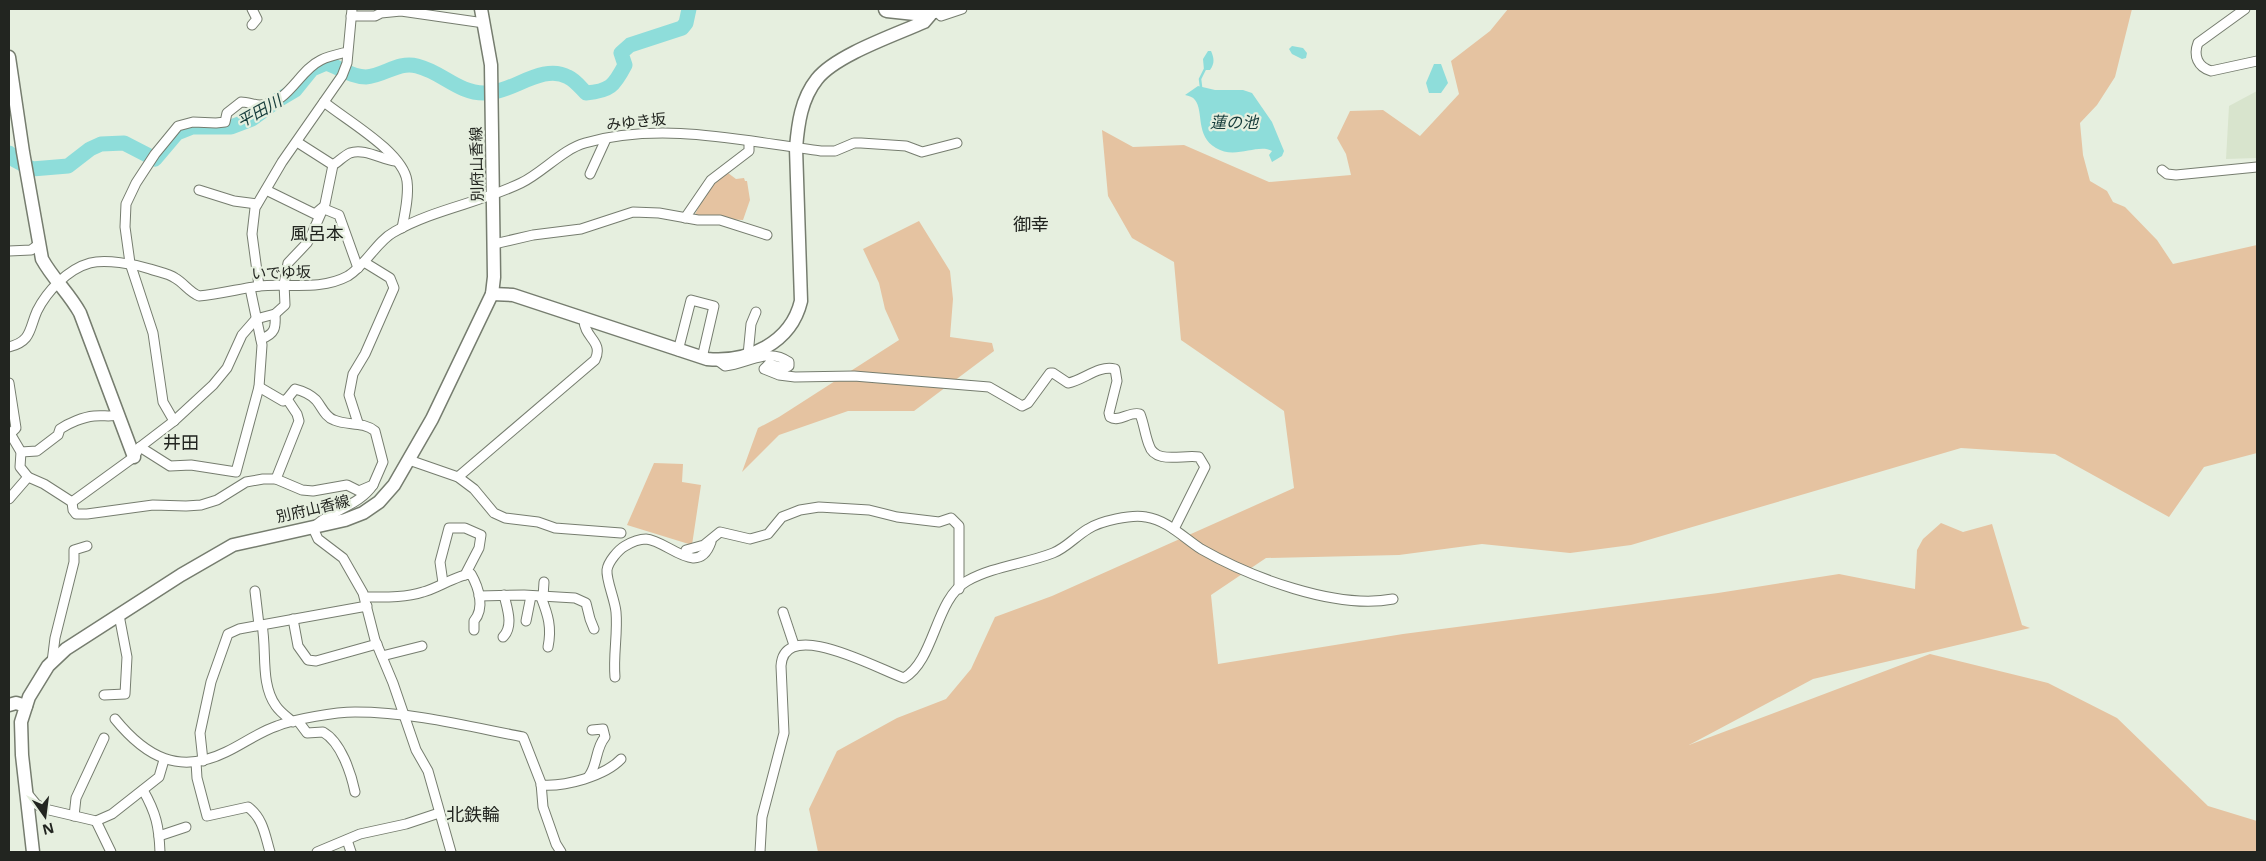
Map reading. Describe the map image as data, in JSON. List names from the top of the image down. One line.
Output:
{"streets":{"street":["みゆき坂","別府山香線","いでゆ坂"]},"crossings":[["みゆき坂","別府山香線"],["みゆき坂","いでゆ坂"],["別府山香線","いでゆ坂"]],"districts":["御幸","風呂本","井田","北鉄輪"],"water":["平田川","蓮の池"],"north":"bottom"}
